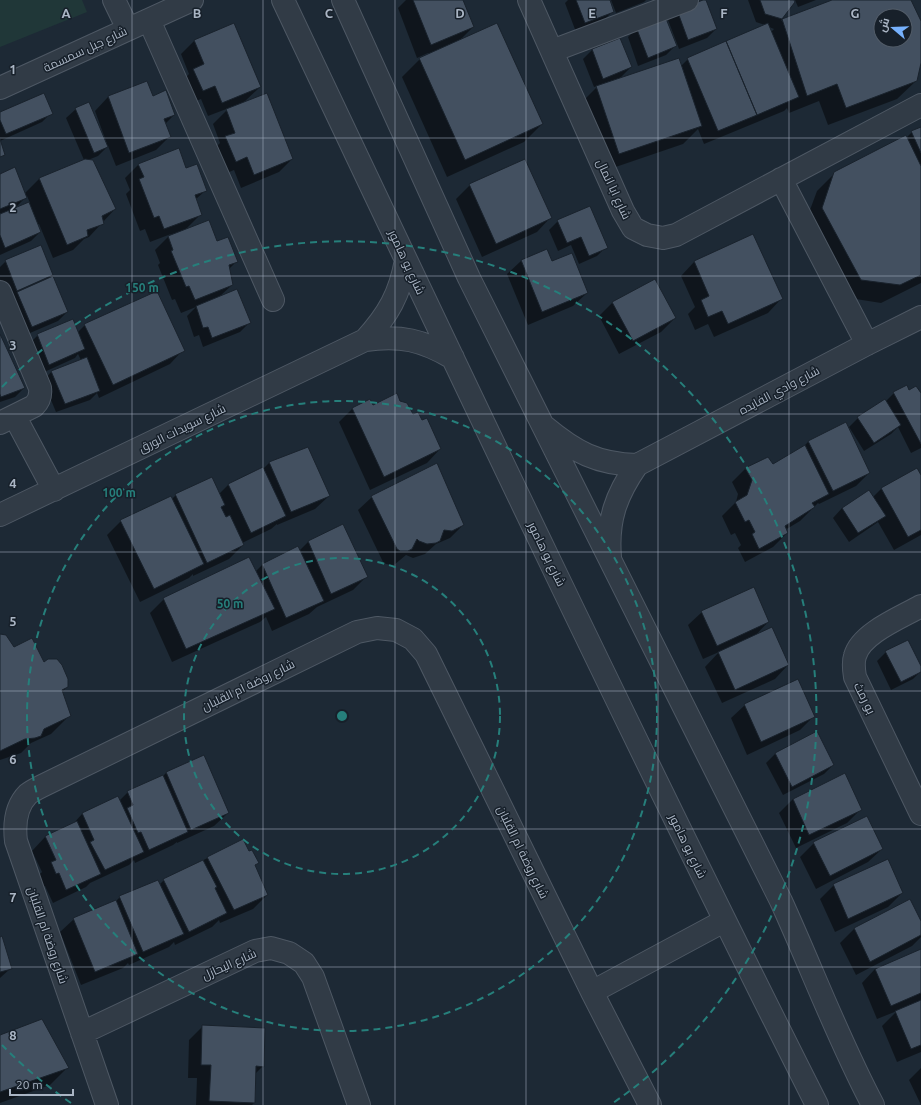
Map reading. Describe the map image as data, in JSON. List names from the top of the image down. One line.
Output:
{"streets":{"street":["شارع جبل سمسمة","شارع ابا انمال","شارع بو هامور","شارع وادي الفايده","شارع سويدات الورق","شارع روضة ام القلبان","بو رمث","شارع اليحازل"]},"crossings":[["شارع بو هامور","شارع سويدات الورق"],["شارع روضة ام القلبان","شارع اليحازل"]],"scale_bar":"20 m","north":"left","grid":{"columns":["A","B","C","D","E","F","G"],"rows":["1","2","3","4","5","6","7","8"]},"rings":["150 m","100 m","50 m"]}
